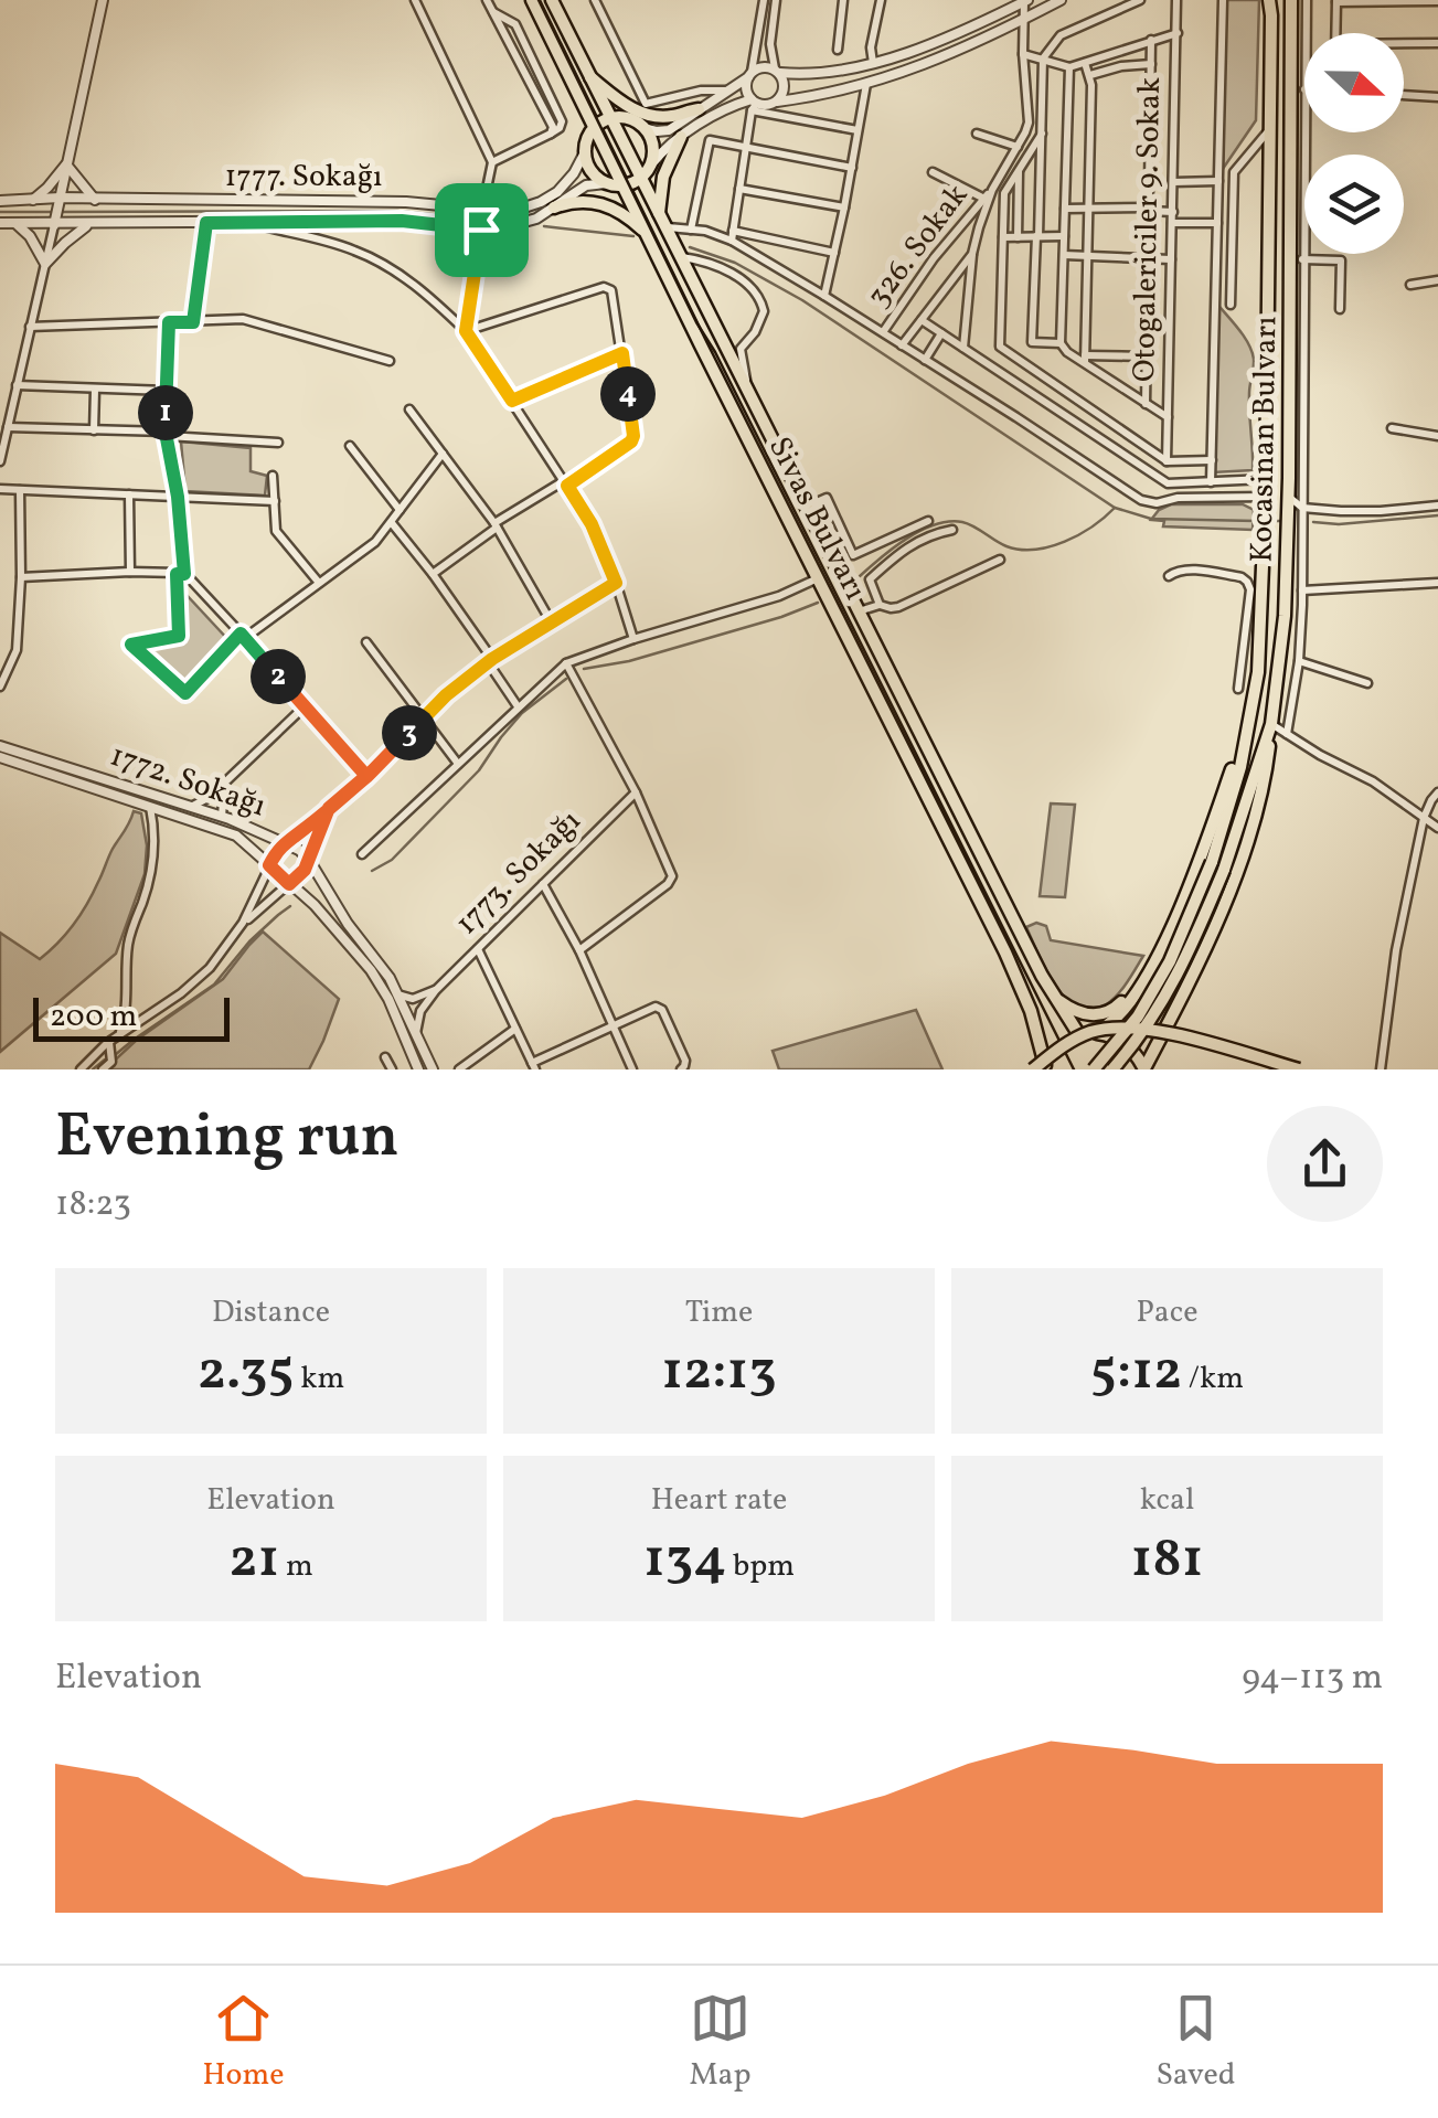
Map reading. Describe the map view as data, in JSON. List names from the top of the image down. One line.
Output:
{"streets":{"highway":["Kocasinan Bulvarı","Sivas Bulvarı"],"street":["1777. Sokağı","Otogalericiler 9. Sokak","326. Sokak","1772. Sokağı","1773. Sokağı"]},"crossings":[["1772. Sokağı","1773. Sokağı"]],"scale_bar":"200 m","north":"right","page":{"pins":["4","1","2","3"],"scale":"200 m","heading":["Evening run","18:23"],"stats":[["Distance","2.35 km"],["Time","12:13"],["Pace","5:12 /km"],["Elevation","21 m"],["Heart rate","134 bpm"],["kcal","181"]],"chart":["Elevation","94–113 m"],"tabs":["Home","Map","Saved"]}}
